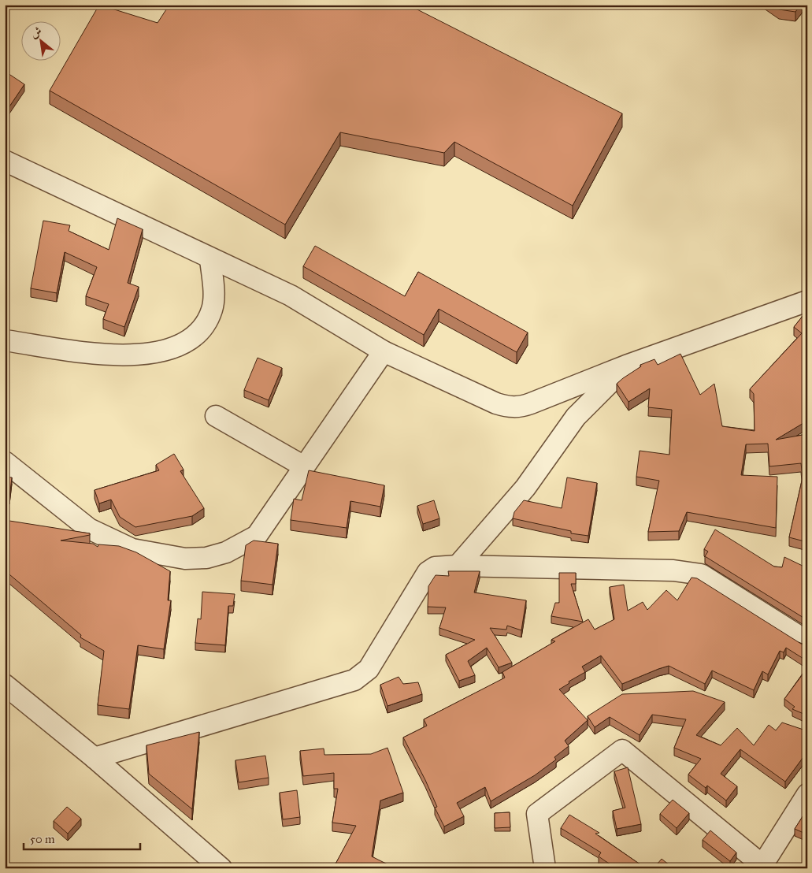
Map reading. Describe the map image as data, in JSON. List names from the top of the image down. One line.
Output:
{"scale_bar":"50 m","north":"top left"}
